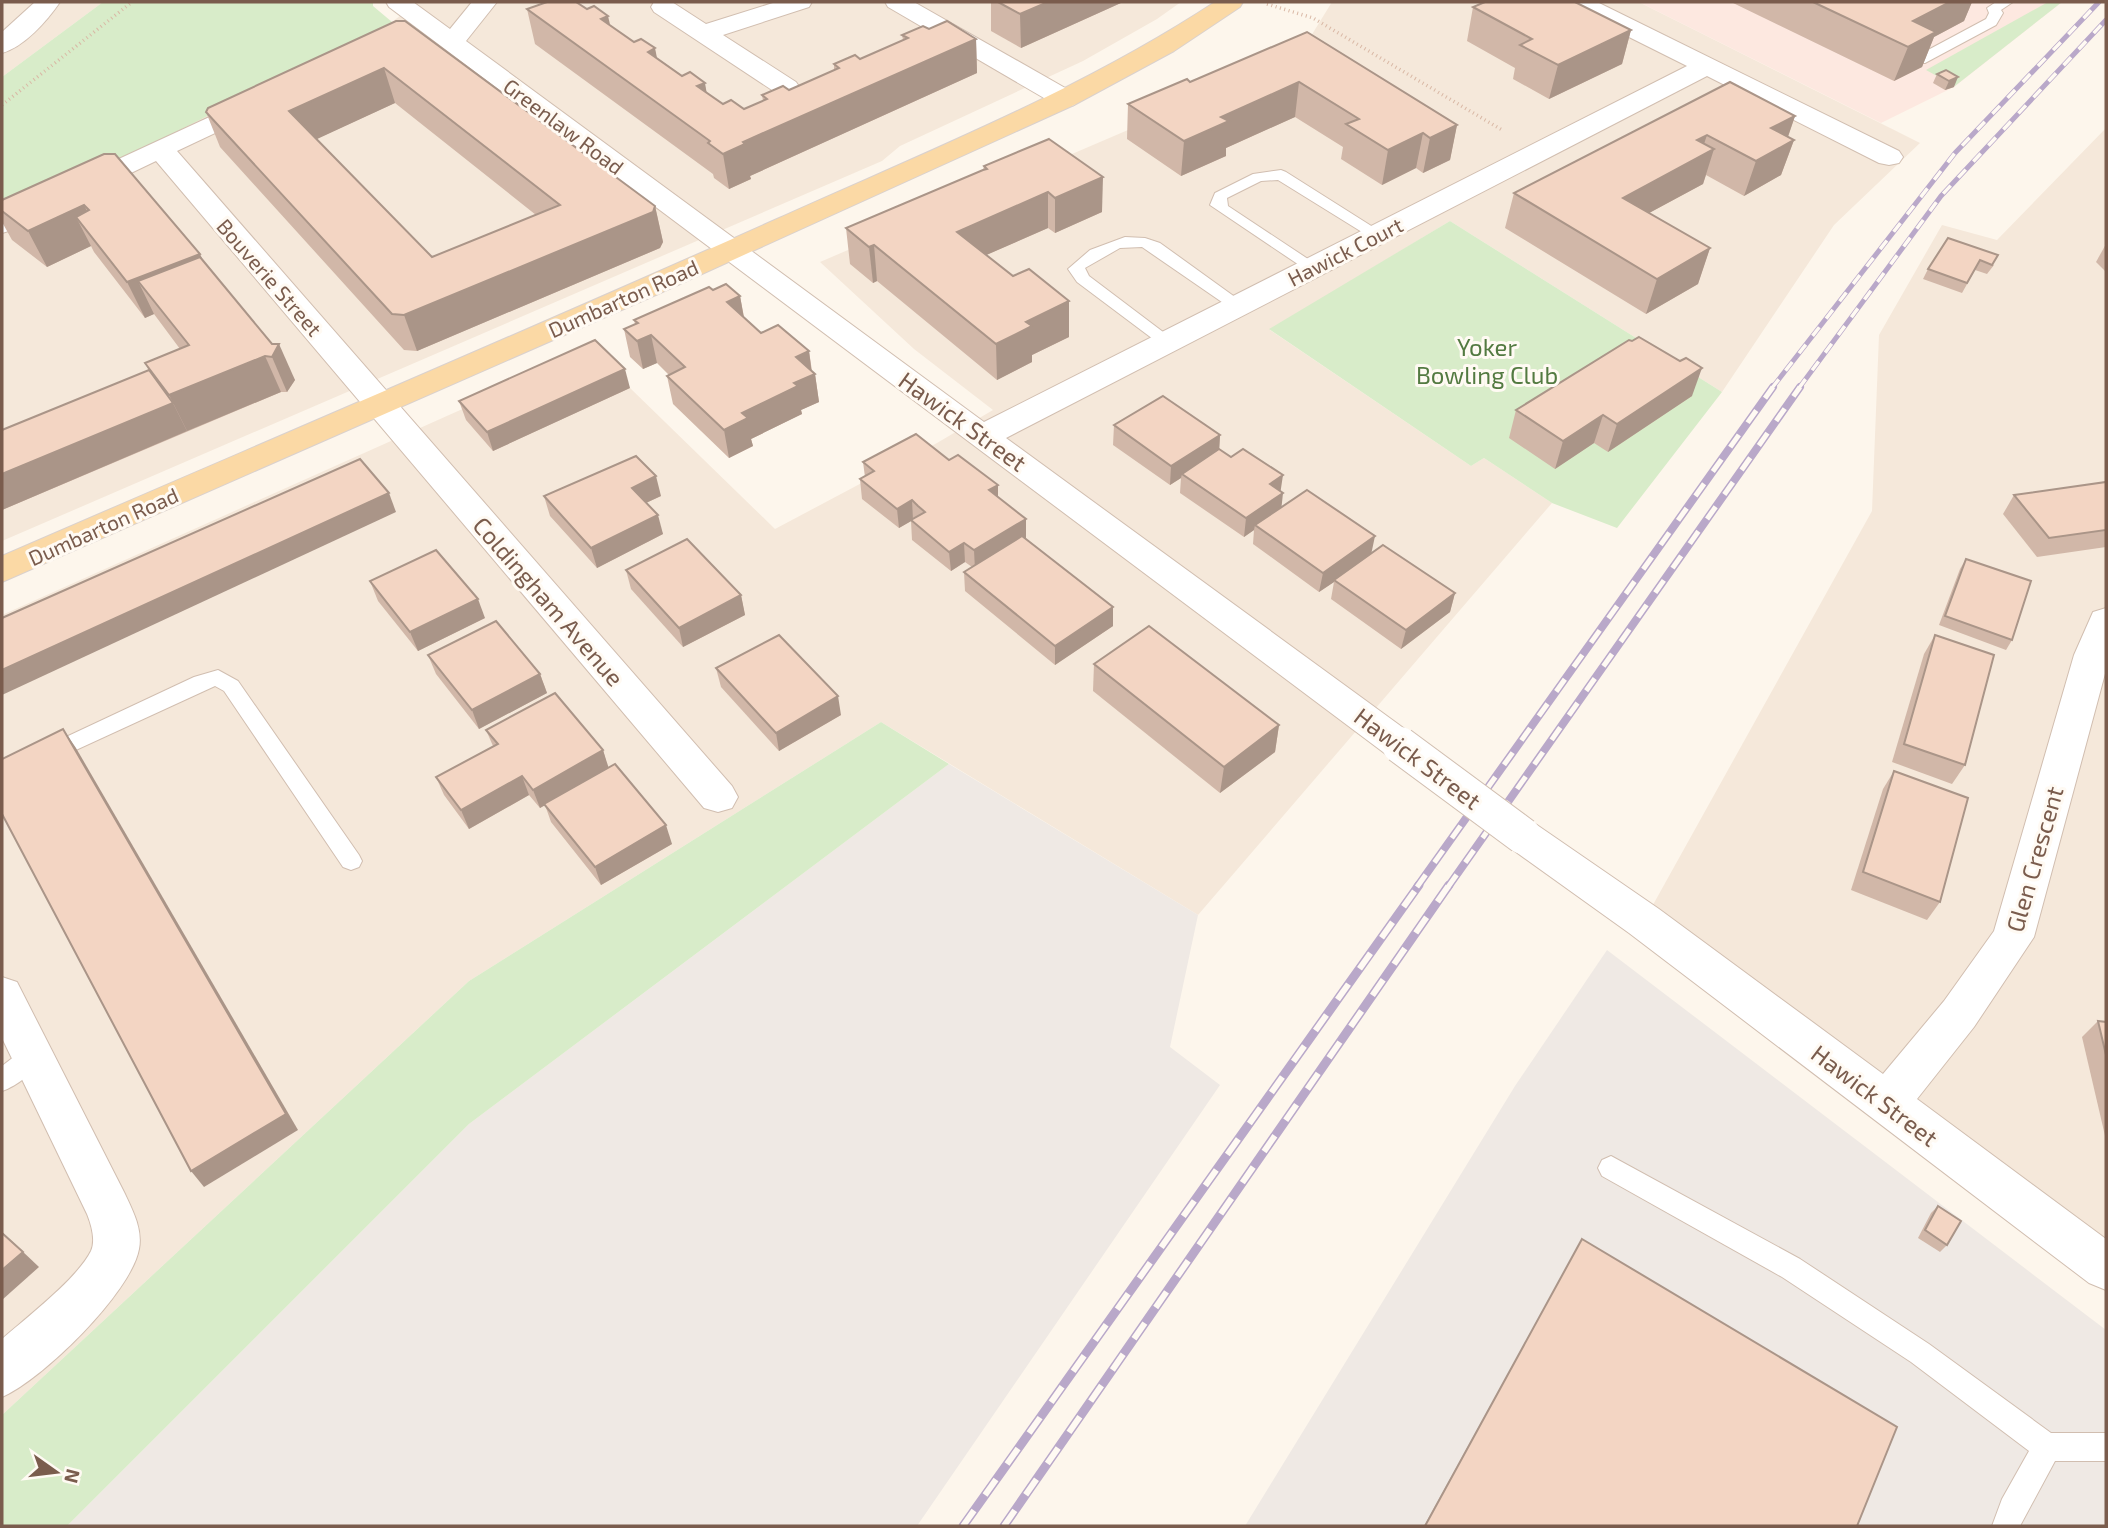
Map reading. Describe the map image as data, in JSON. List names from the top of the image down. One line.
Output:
{"streets":{"main road":["Dumbarton Road"],"street":["Greenlaw Road","Hawick Court","Bouverie Street","Hawick Street","Coldingham Avenue","Glen Crescent"]},"crossings":[["Greenlaw Road","Dumbarton Road"],["Greenlaw Road","Hawick Street"],["Hawick Court","Hawick Street"],["Bouverie Street","Dumbarton Road"],["Bouverie Street","Coldingham Avenue"],["Dumbarton Road","Hawick Street"],["Dumbarton Road","Coldingham Avenue"],["Hawick Street","Glen Crescent"]],"parks":["Yoker Bowling Club"],"north":"right"}
